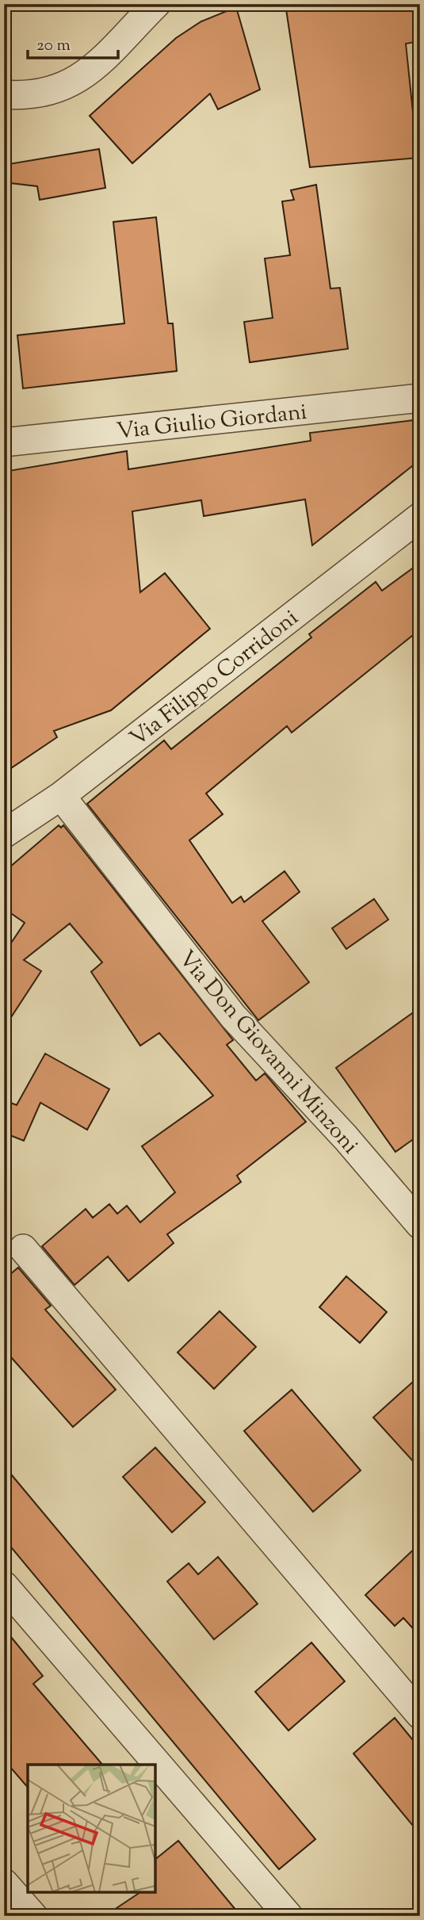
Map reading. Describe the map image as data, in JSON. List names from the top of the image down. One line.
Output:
{"streets":{"street":["Via Giulio Giordani","Via Filippo Corridoni","Via Don Giovanni Minzoni"]},"crossings":[["Via Filippo Corridoni","Via Don Giovanni Minzoni"]],"scale_bar":"20 m"}
